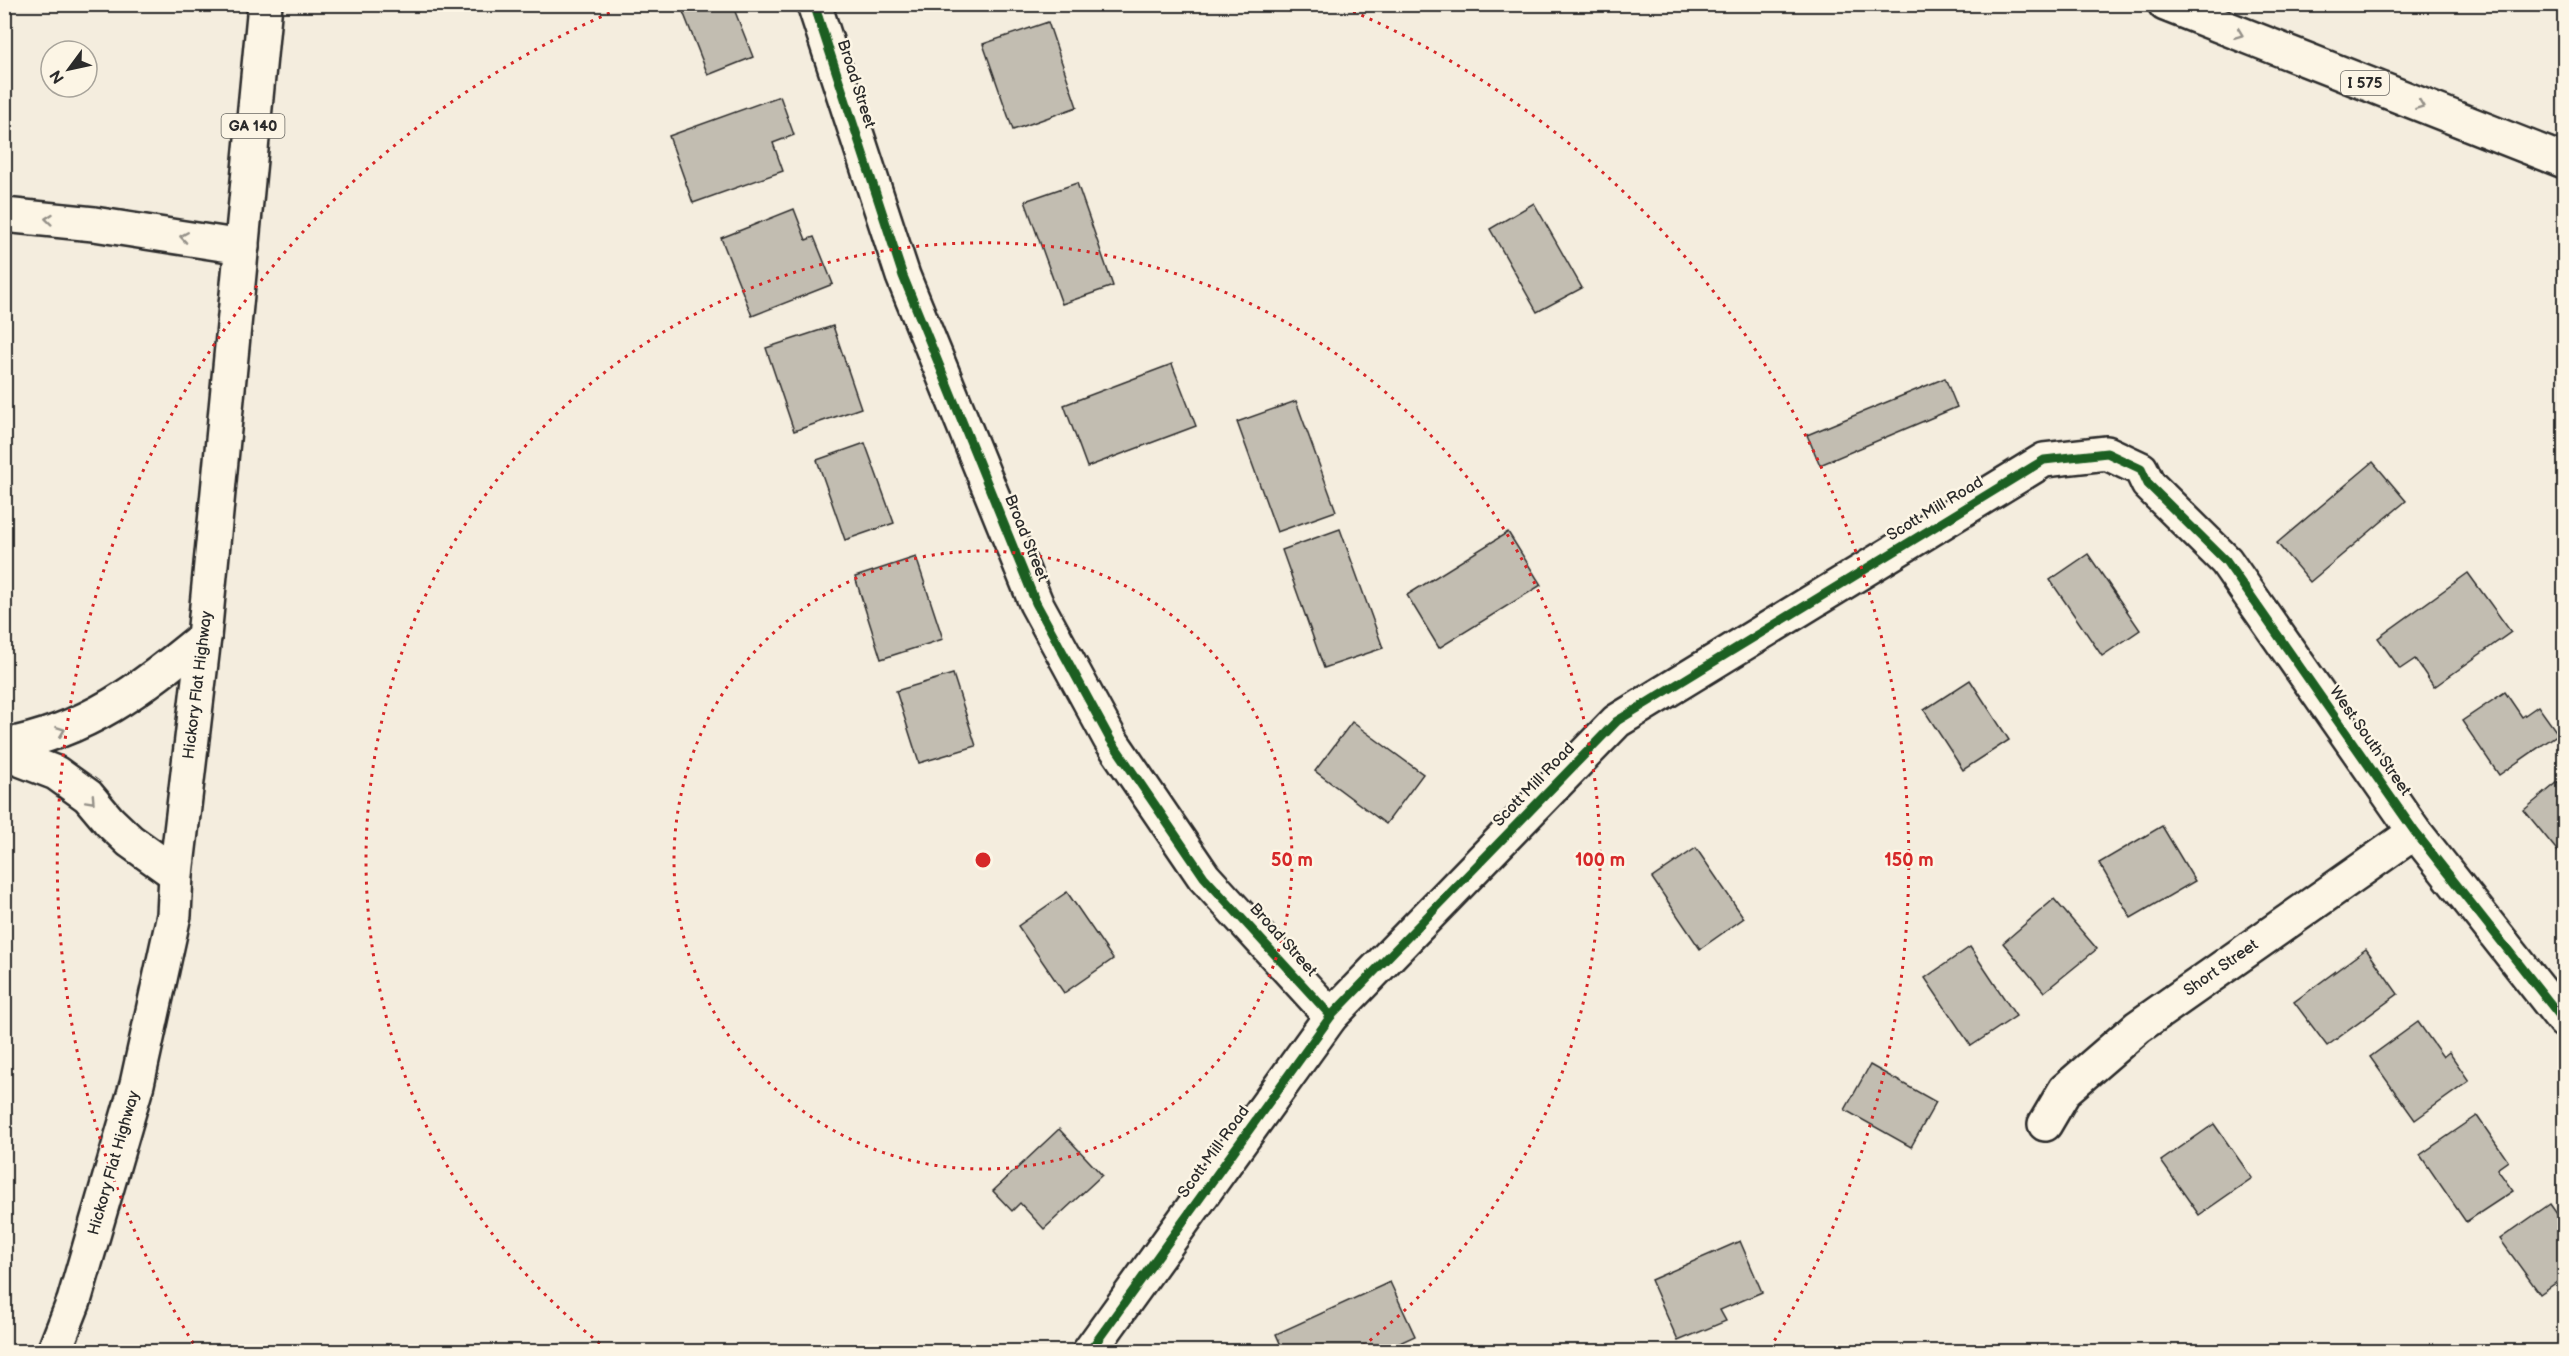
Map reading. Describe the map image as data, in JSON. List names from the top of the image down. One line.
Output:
{"streets":{"main road":["I 575","Broad Street","GA 140","Scott Mill Road","Hickory Flat Highway","West South Street","Short Street"]},"crossings":[["Broad Street","Scott Mill Road"],["Scott Mill Road","West South Street"],["West South Street","Short Street"]],"north":"bottom left","rings":["50 m","100 m","150 m"]}
